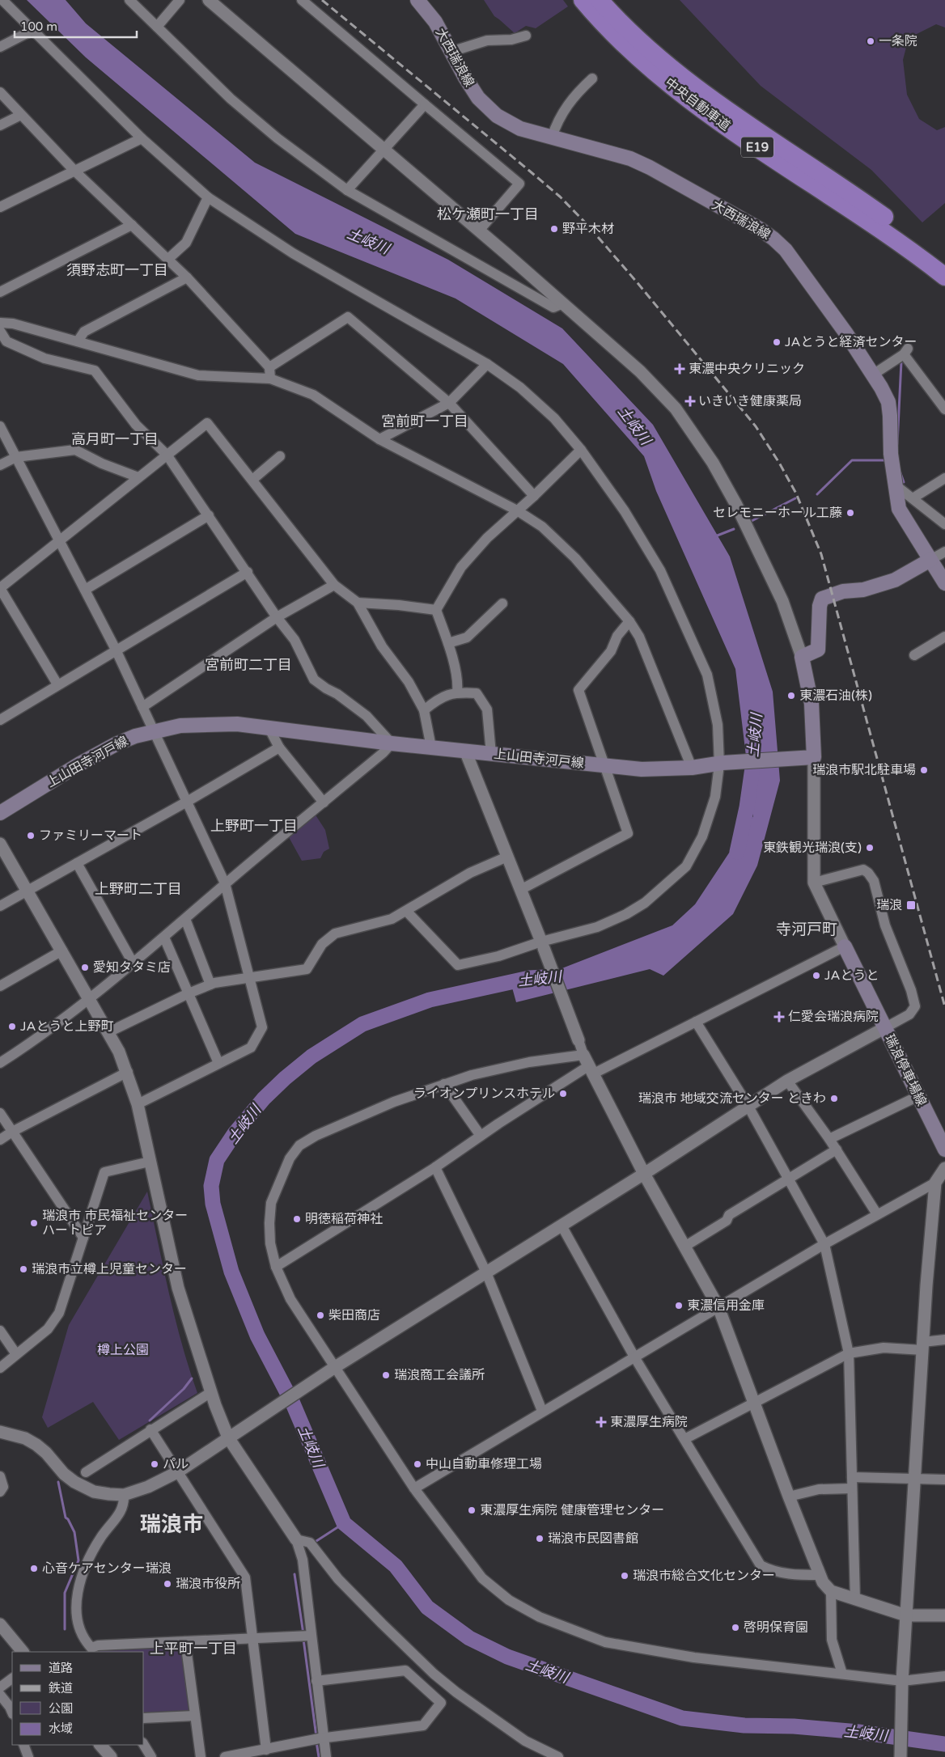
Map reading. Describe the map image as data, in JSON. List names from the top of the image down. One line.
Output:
{"streets":{"highway":["中央自動車道","E19"],"main road":["大西瑞浪線","上山田寺河戸線","瑞浪停車場線"]},"districts":["松ケ瀬町一丁目","須野志町一丁目","宮前町一丁目","高月町一丁目","宮前町二丁目","上野町一丁目","上野町二丁目","寺河戸町","瑞浪市","上平町一丁目"],"water":["土岐川"],"parks":["樽上公園"],"places":{"other":["一条院","野平木材","JAとうと経済センター","セレモニーホール工藤","東濃石油(株)","瑞浪市駅北駐車場","ファミリーマート","東鉄観光瑞浪(支)","愛知タタミ店","JAとうと","JAとうと上野町","ライオンプリンスホテル","瑞浪市 地域交流センター ときわ","明徳稲荷神社","瑞浪市 市民福祉センター ハートピア","瑞浪市立樽上児童センター","東濃信用金庫","柴田商店","瑞浪商工会議所","パル","中山自動車修理工場","東濃厚生病院 健康管理センター","瑞浪市民図書館","心音ケアセンター瑞浪","瑞浪市総合文化センター","瑞浪市役所","啓明保育園"],"health":["東濃中央クリニック","いきいき健康薬局","仁愛会瑞浪病院","東濃厚生病院"],"transit":["瑞浪"]},"legend":["道路","鉄道","公園","水域"],"scale_bar":"100 m"}
